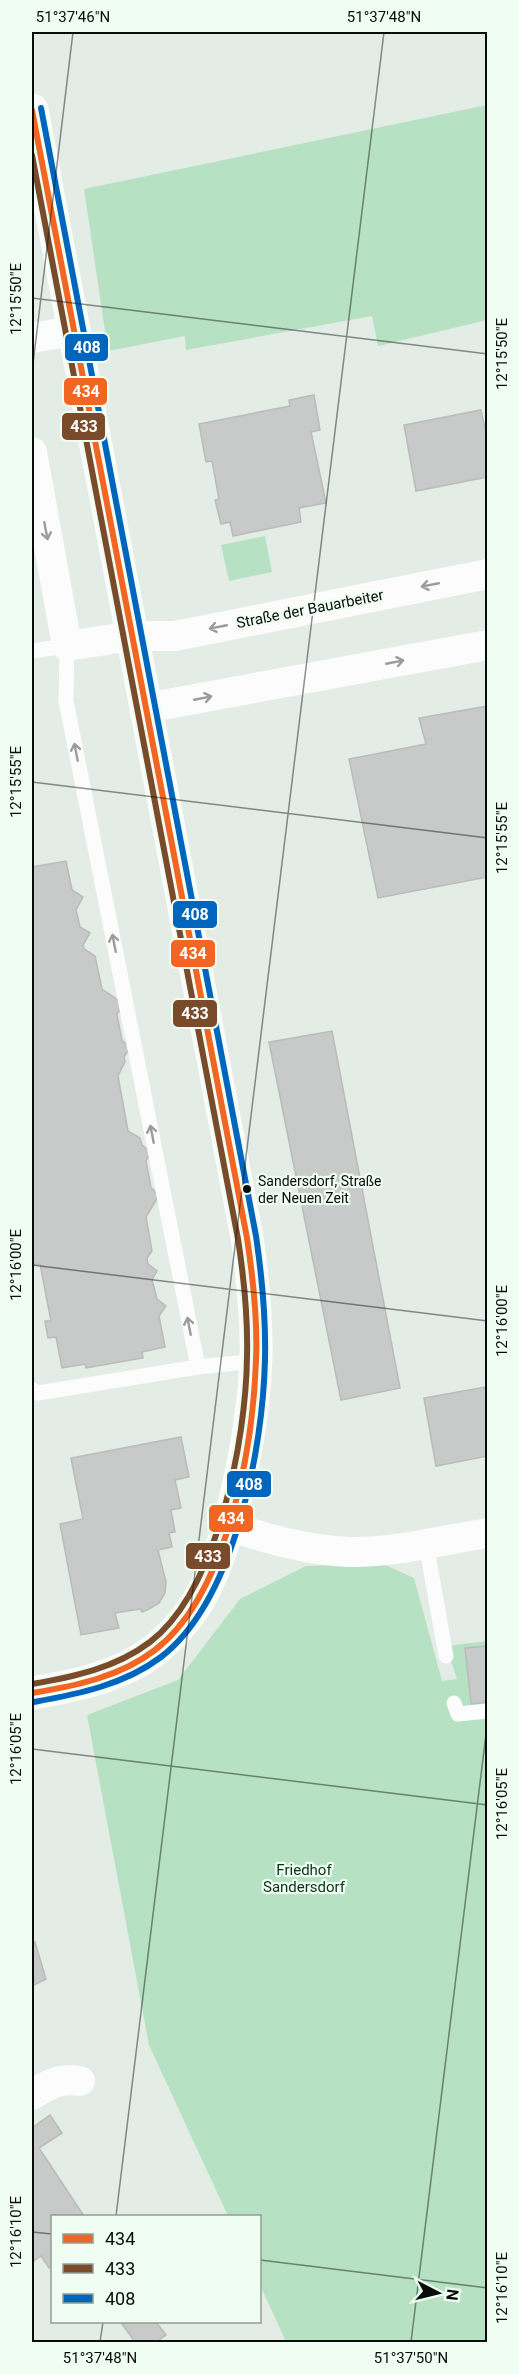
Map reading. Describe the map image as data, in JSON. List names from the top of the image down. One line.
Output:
{"streets":{"street":["Straße der Bauarbeiter"]},"parks":["Friedhof Sandersdorf"],"places":["Sandersdorf, Straße der Neuen Zeit"],"lines":["transit line 408","transit line 434","transit line 433"],"legend":["434","433","408"],"north":"right","coordinates":["51°37'46\"N","51°37'48\"N","12°15'50\"E","12°15'55\"E","12°16'00\"E","12°16'05\"E","12°16'10\"E","51°37'50\"N"]}
